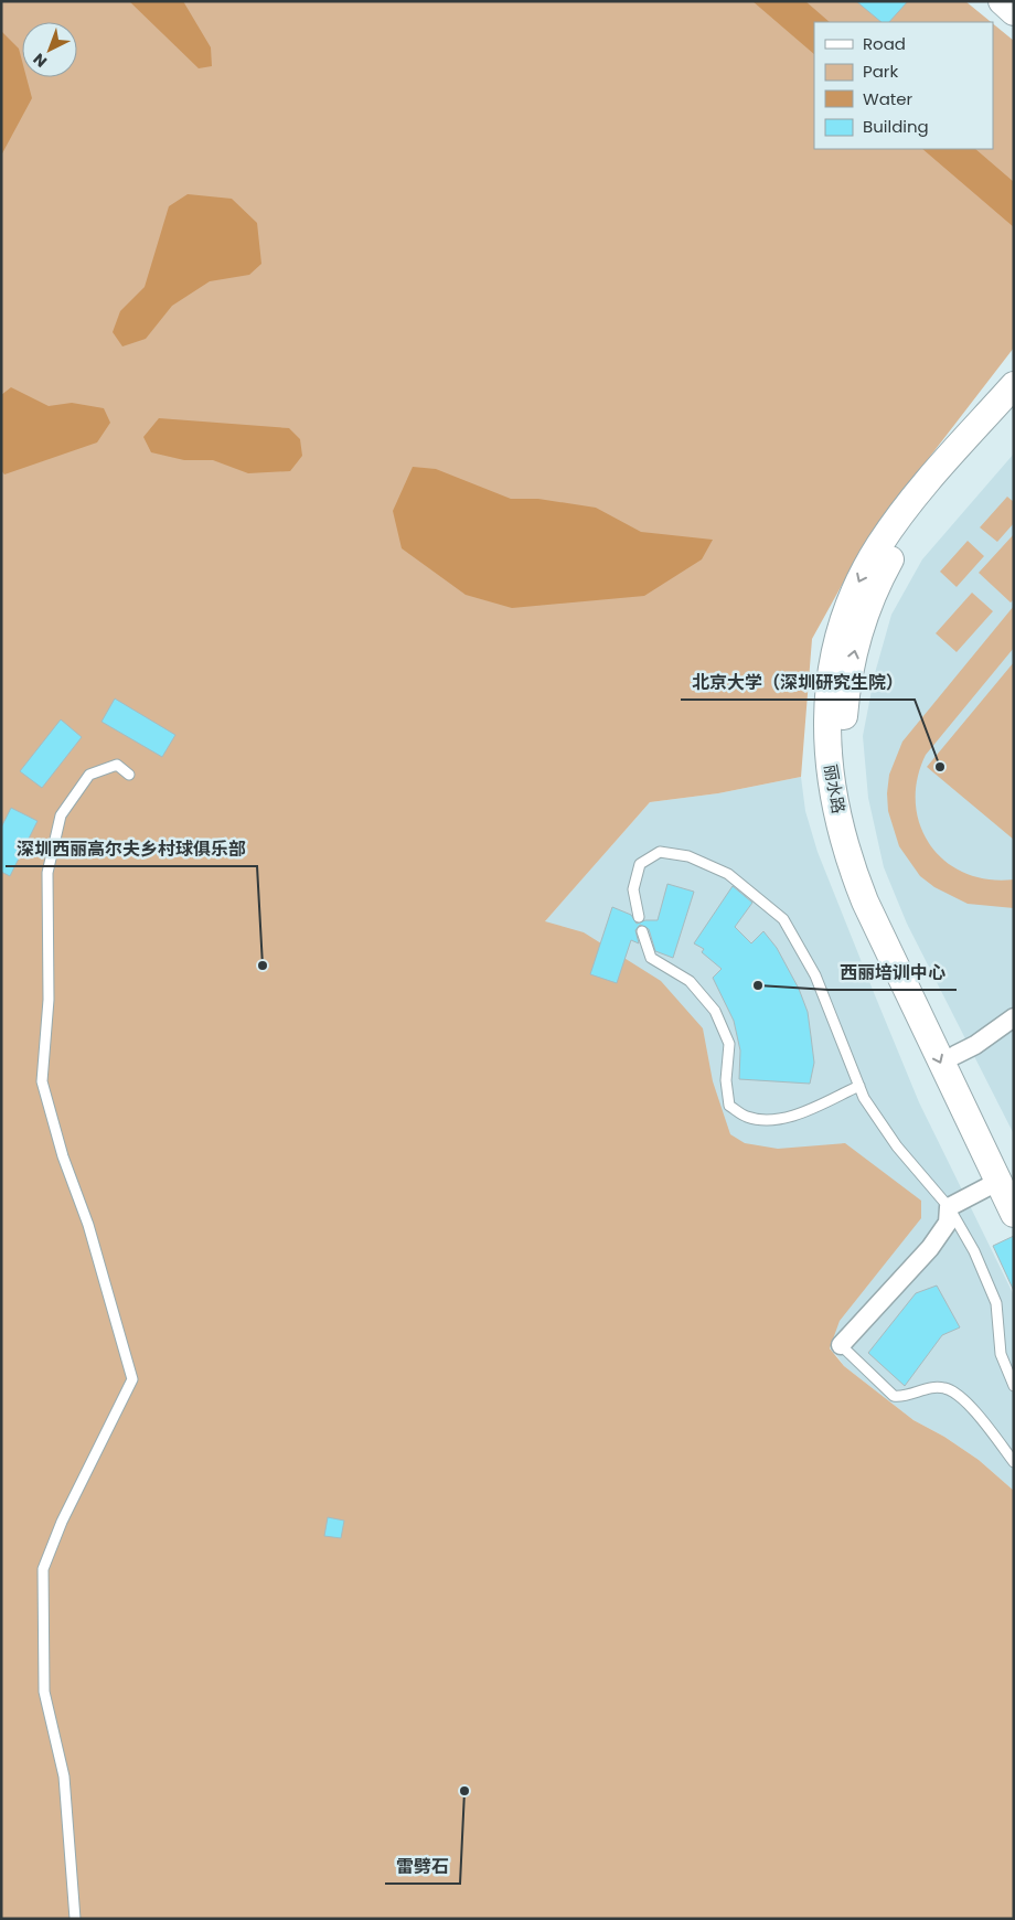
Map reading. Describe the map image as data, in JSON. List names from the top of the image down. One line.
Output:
{"streets":{"main road":["丽水路"]},"places":["北京大学（深圳研究生院）","深圳西丽高尔夫乡村球俱乐部","西丽培训中心","雷劈石"],"legend":["Road","Park","Water","Building"],"north":"bottom left"}
